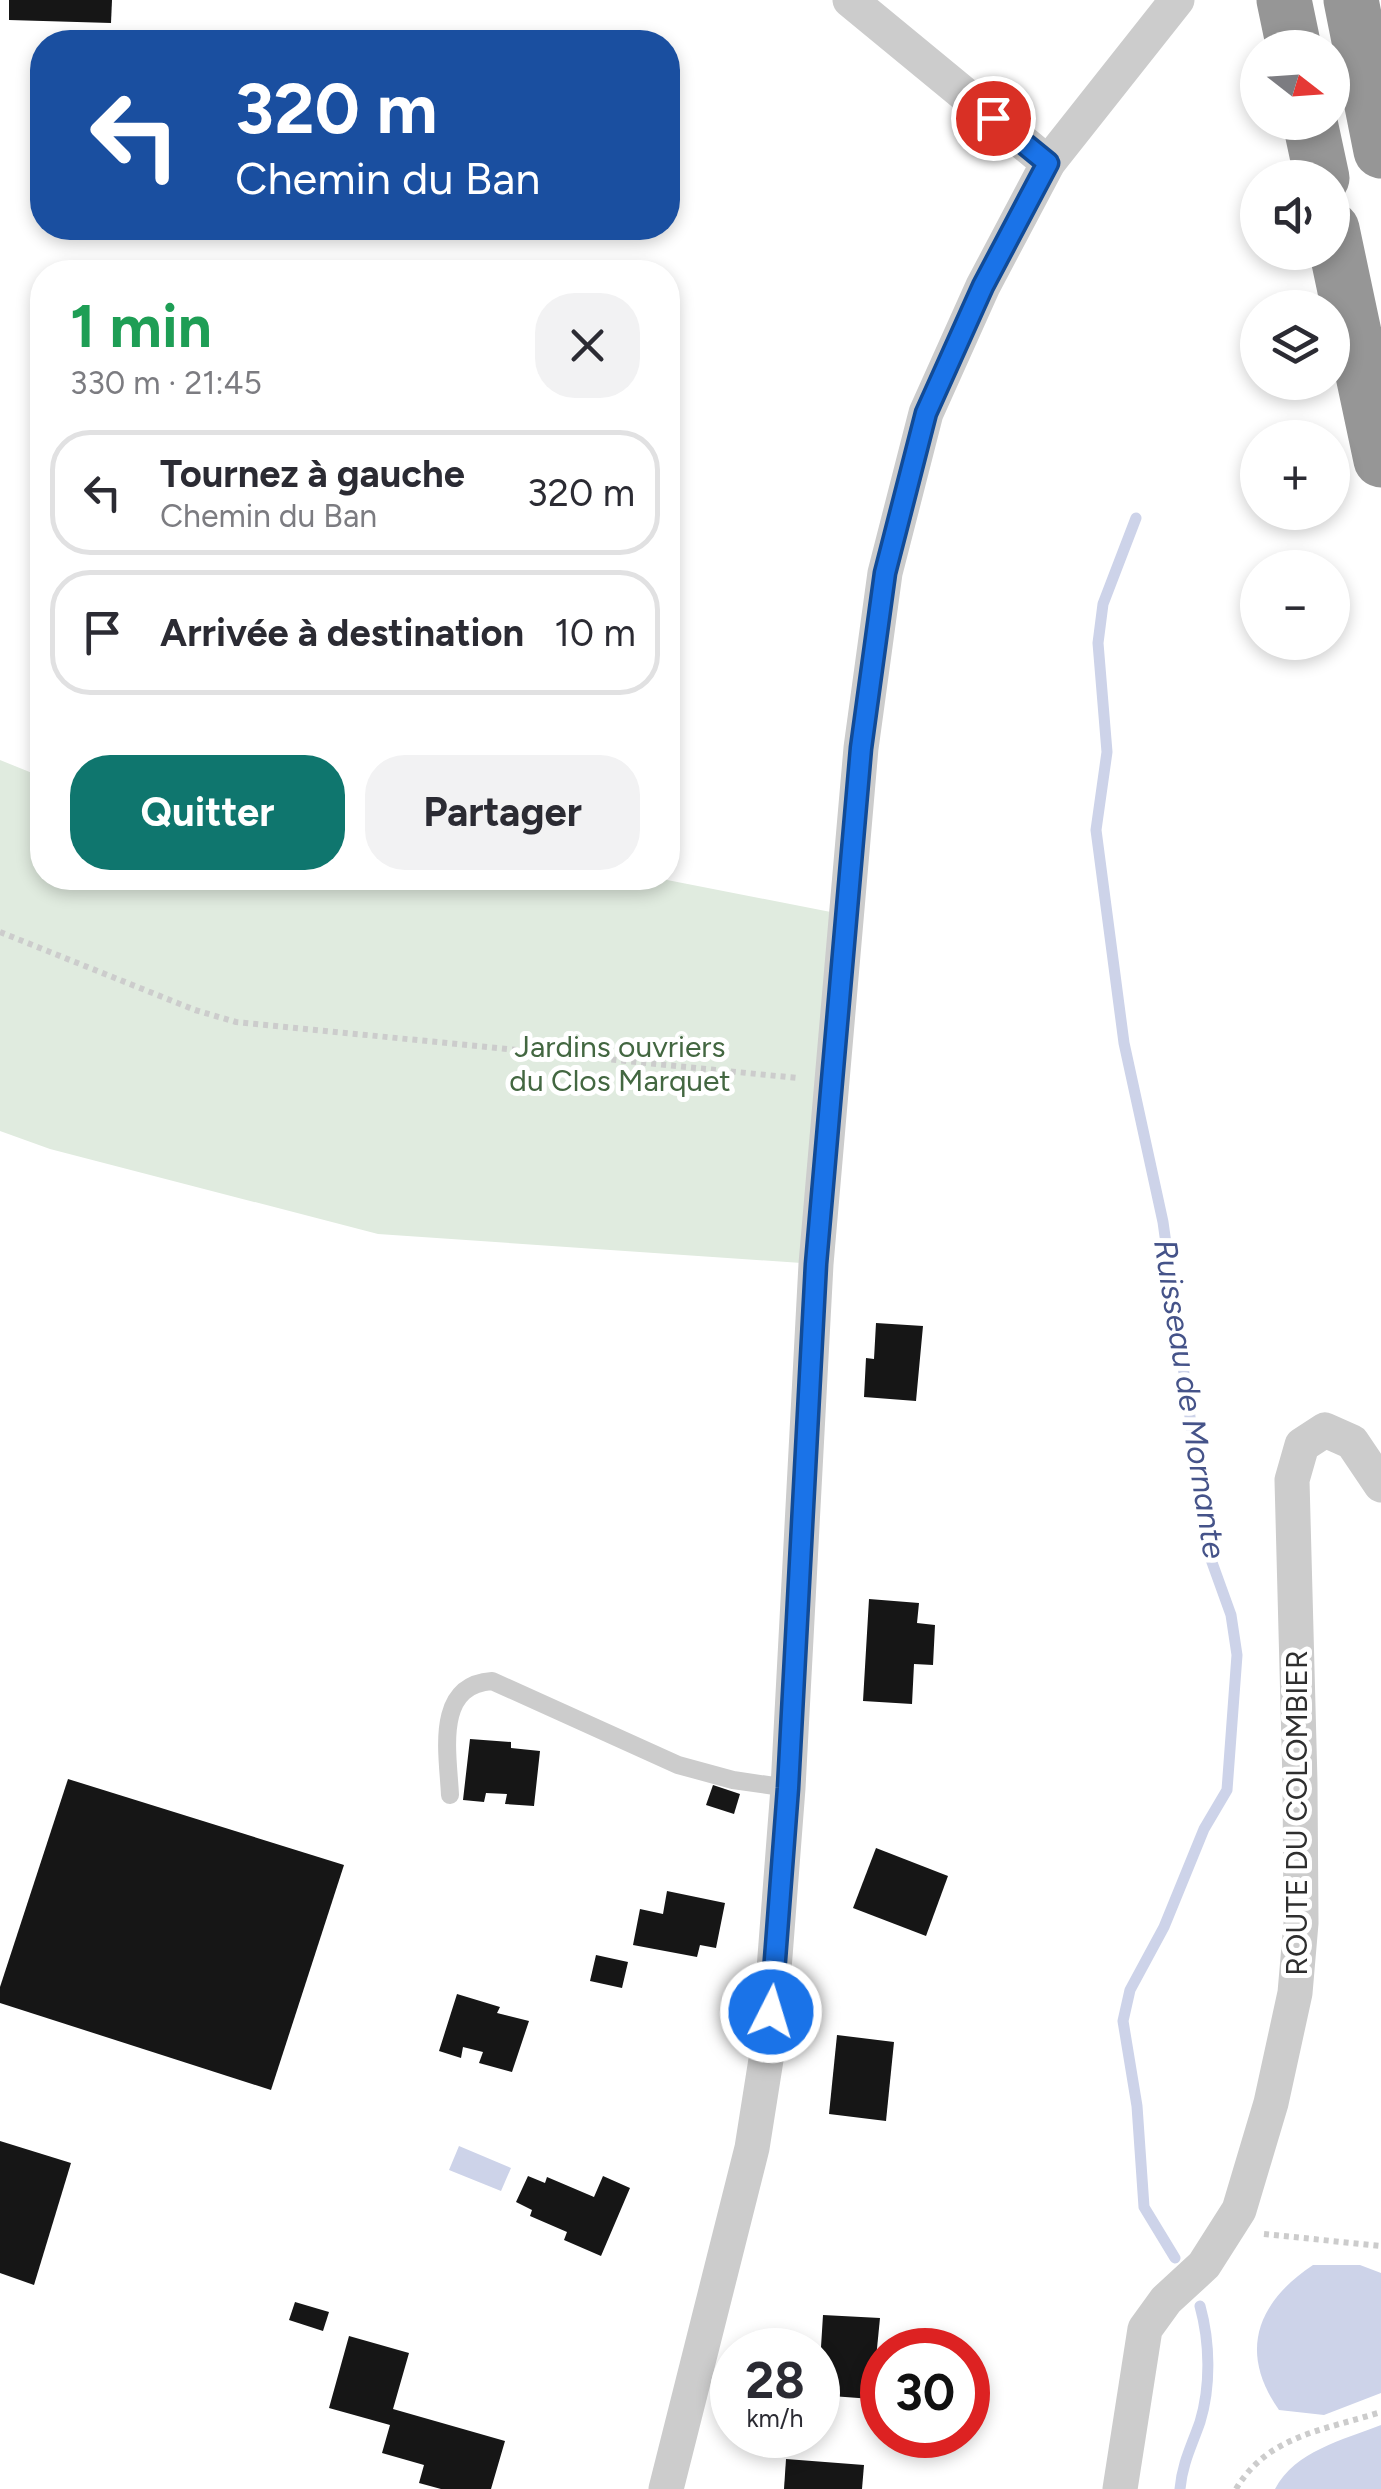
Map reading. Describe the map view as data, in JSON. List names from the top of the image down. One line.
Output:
{"streets":{"street":["ROUTE DU COLOMBIER"]},"water":["Ruisseau de Mornante"],"parks":["Jardins ouvriers du Clos Marquet"],"north":"right","page":{"map_buttons":["+","−"],"turn":["320 m","Chemin du Ban"],"heading":["1 min","330 m · 21:45"],"list":[{"name":"Tournez à gauche","note":"Chemin du Ban","value":"320 m"},{"name":"Arrivée à destination","value":"10 m"}],"buttons":["Quitter","Partager"],"speed":"28 km/h","limit":"30"}}
